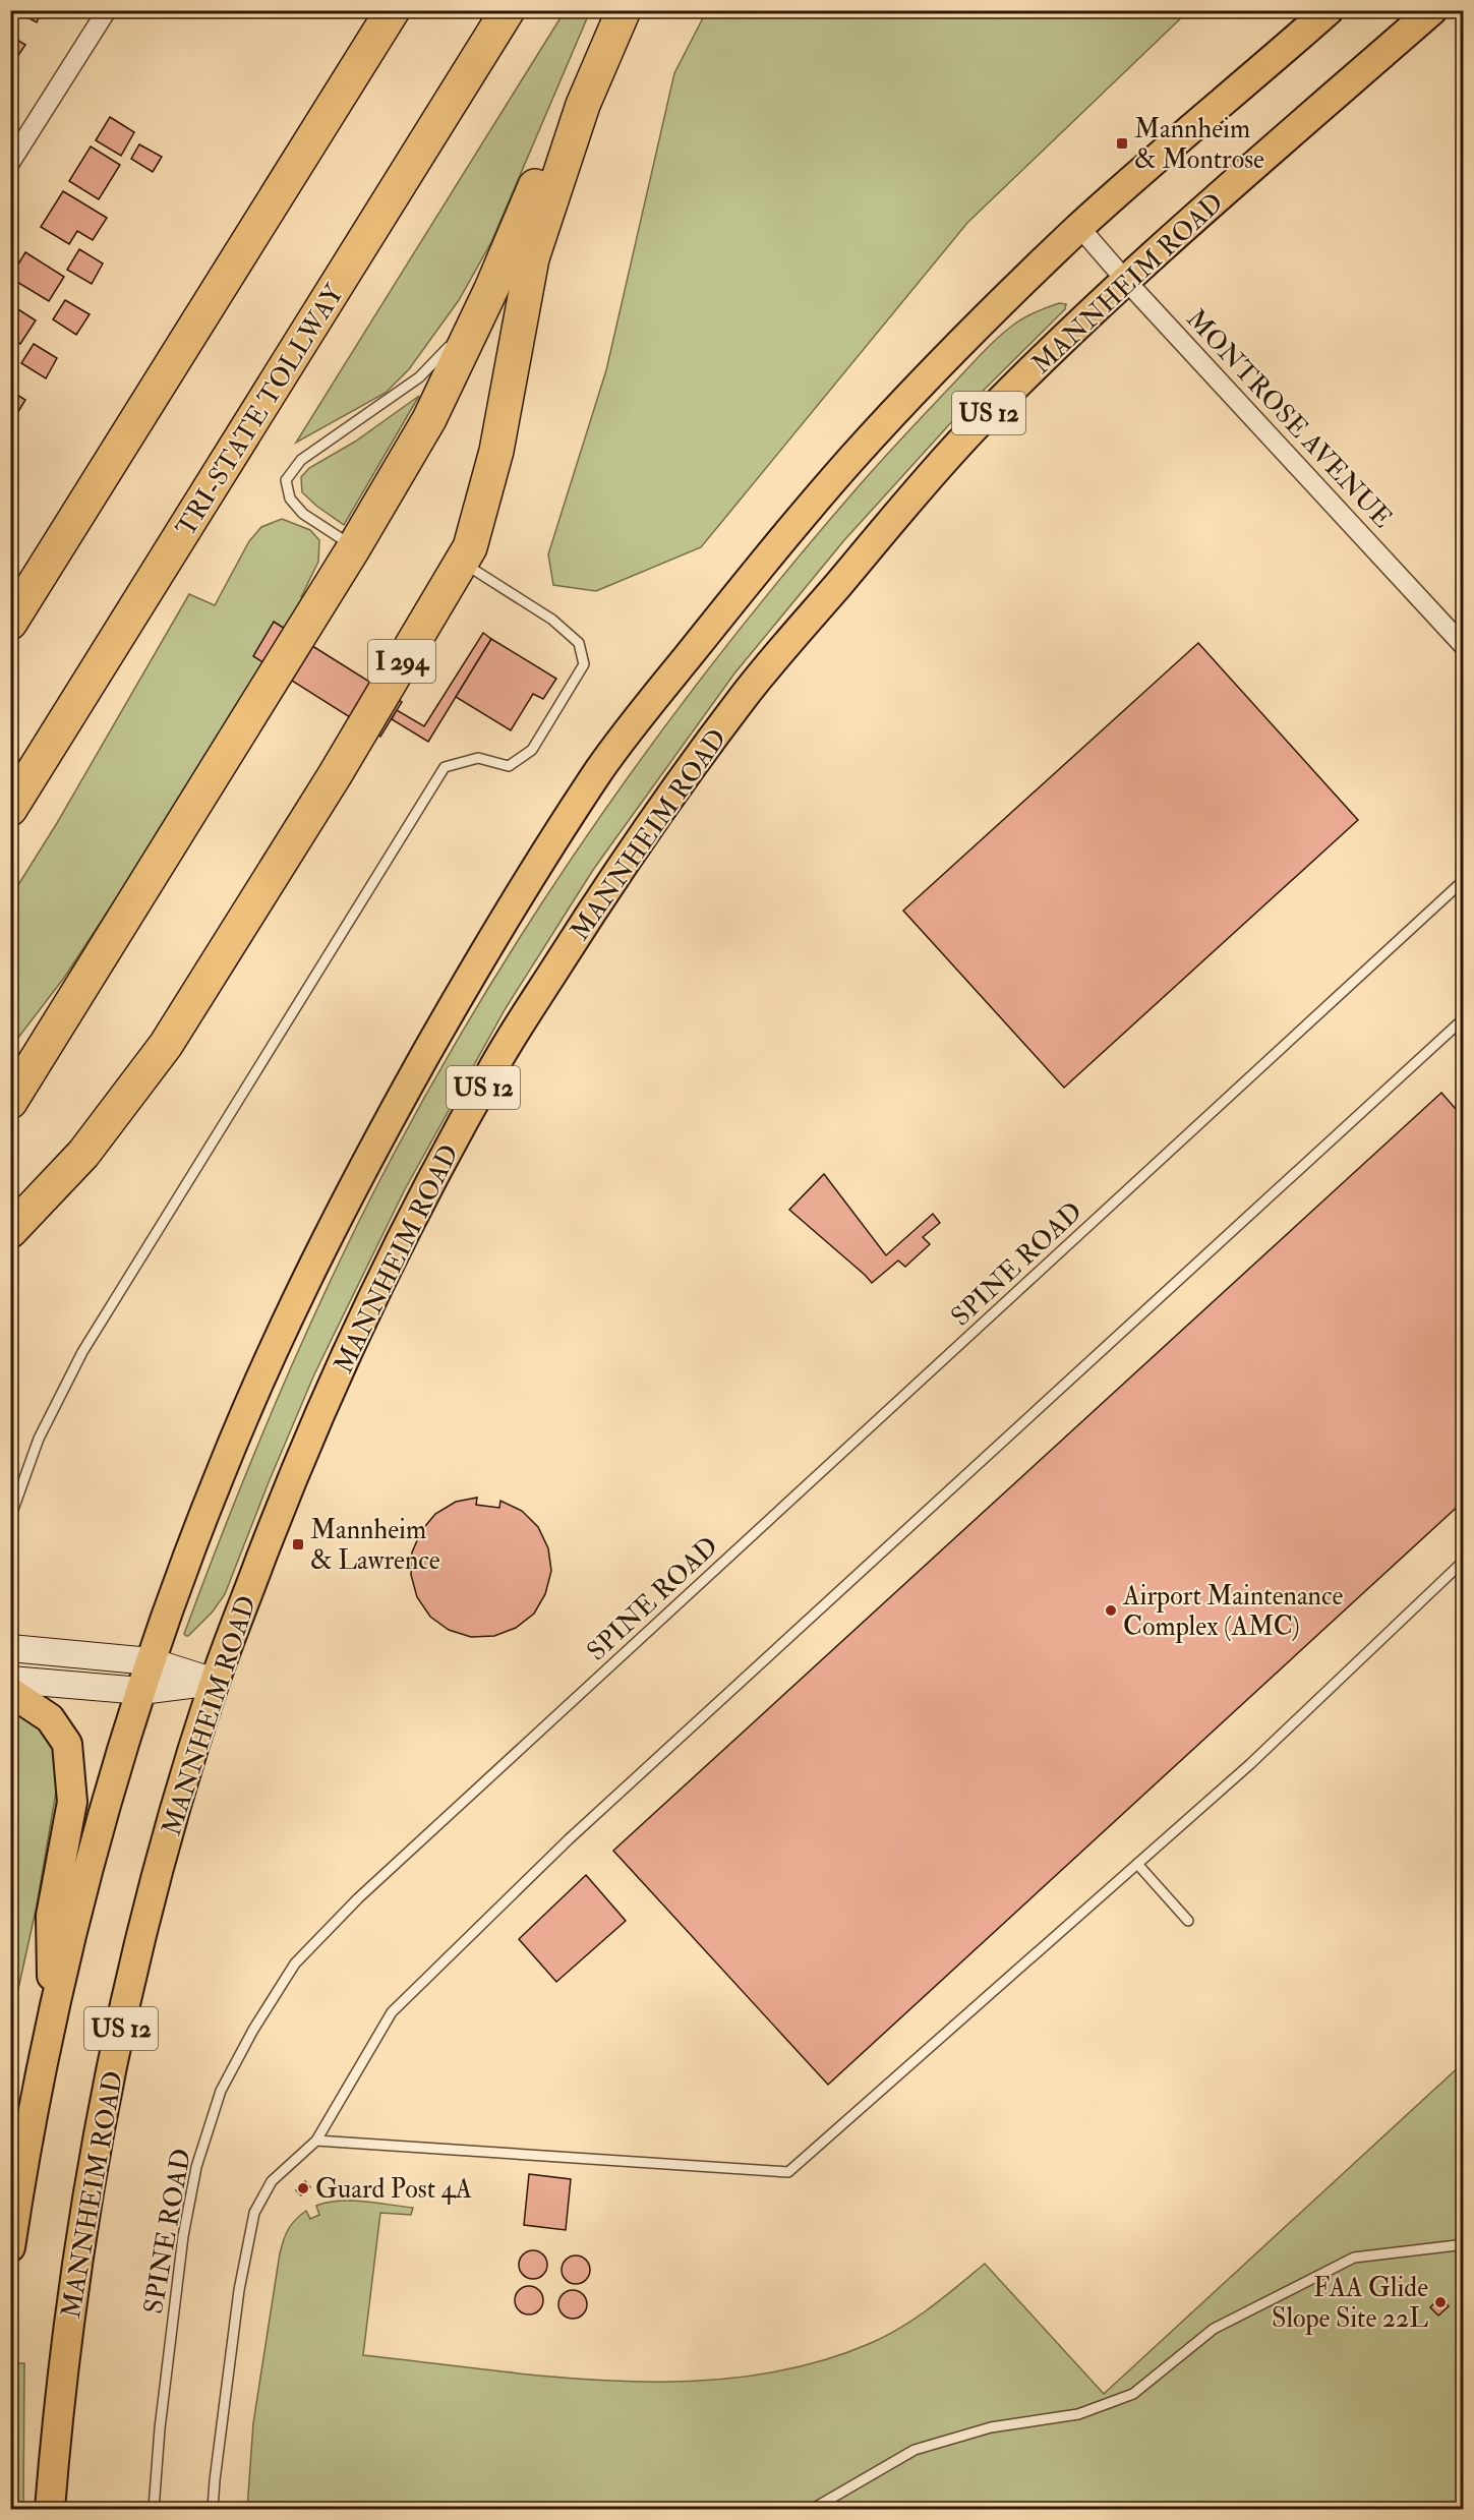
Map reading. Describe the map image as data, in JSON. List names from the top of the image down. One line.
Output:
{"streets":{"highway":["TRI-STATE TOLLWAY","I 294"],"main road":["MANNHEIM ROAD","US 12"],"street":["MONTROSE AVENUE"],"lane":["SPINE ROAD"]},"crossings":[["MANNHEIM ROAD","MONTROSE AVENUE"],["US 12","MONTROSE AVENUE"]],"places":{"transit":["Mannheim & Montrose","Mannheim & Lawrence"],"other":["Airport Maintenance Complex (AMC)","Guard Post 4A","FAA Glide Slope Site 22L"]}}
